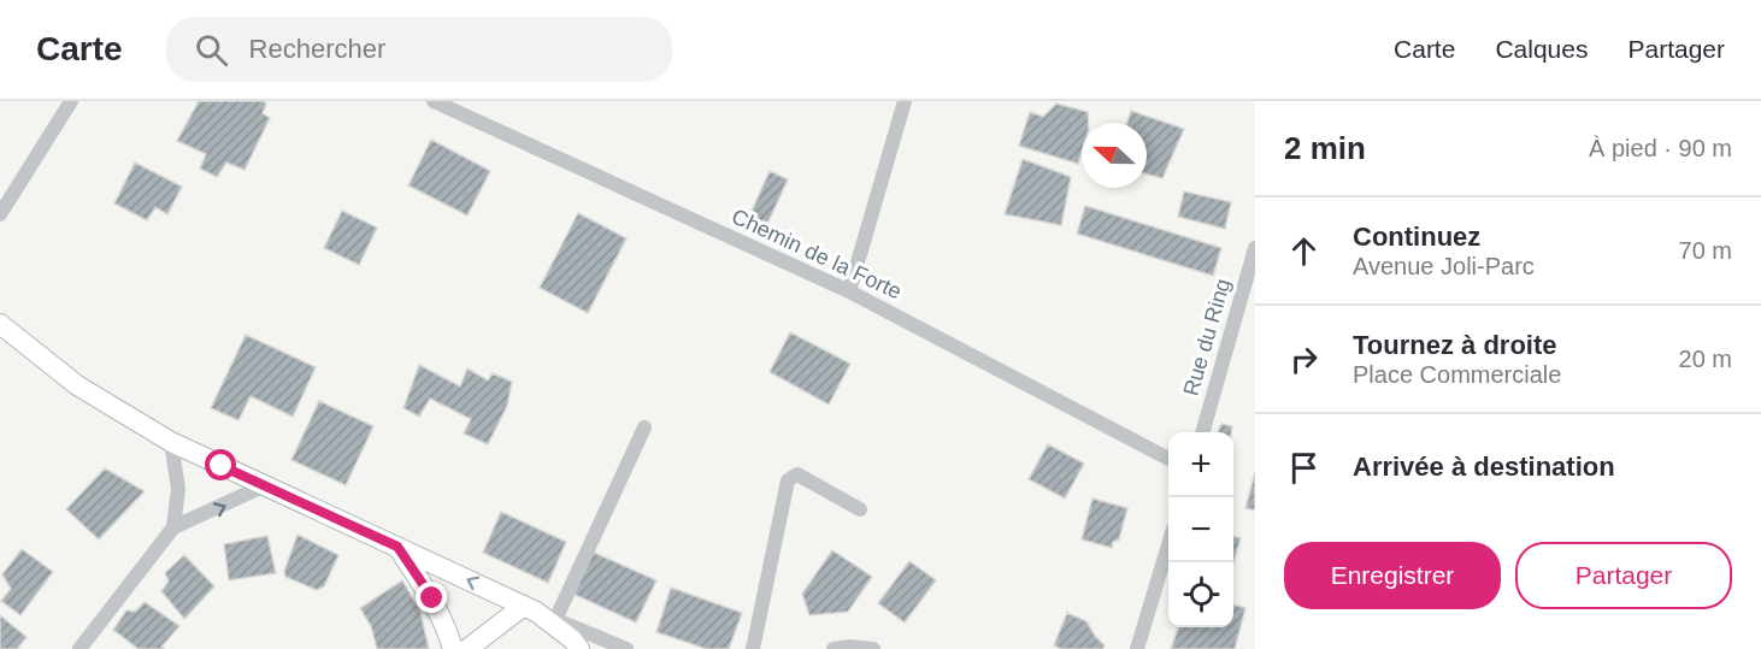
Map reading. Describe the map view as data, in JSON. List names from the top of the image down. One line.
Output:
{"streets":{"street":["Chemin de la Forte","Rue du Ring"]},"north":"left","page":{"header":"Carte","search":"Rechercher","nav":["Carte","Calques","Partager"],"heading":["2 min","À pied · 90 m"],"list":[["Continuez","Avenue Joli-Parc","70 m"],["Tournez à droite","Place Commerciale","20 m"],"Arrivée à destination"],"map_buttons":["+","−"],"buttons":["Enregistrer","Partager"]}}
